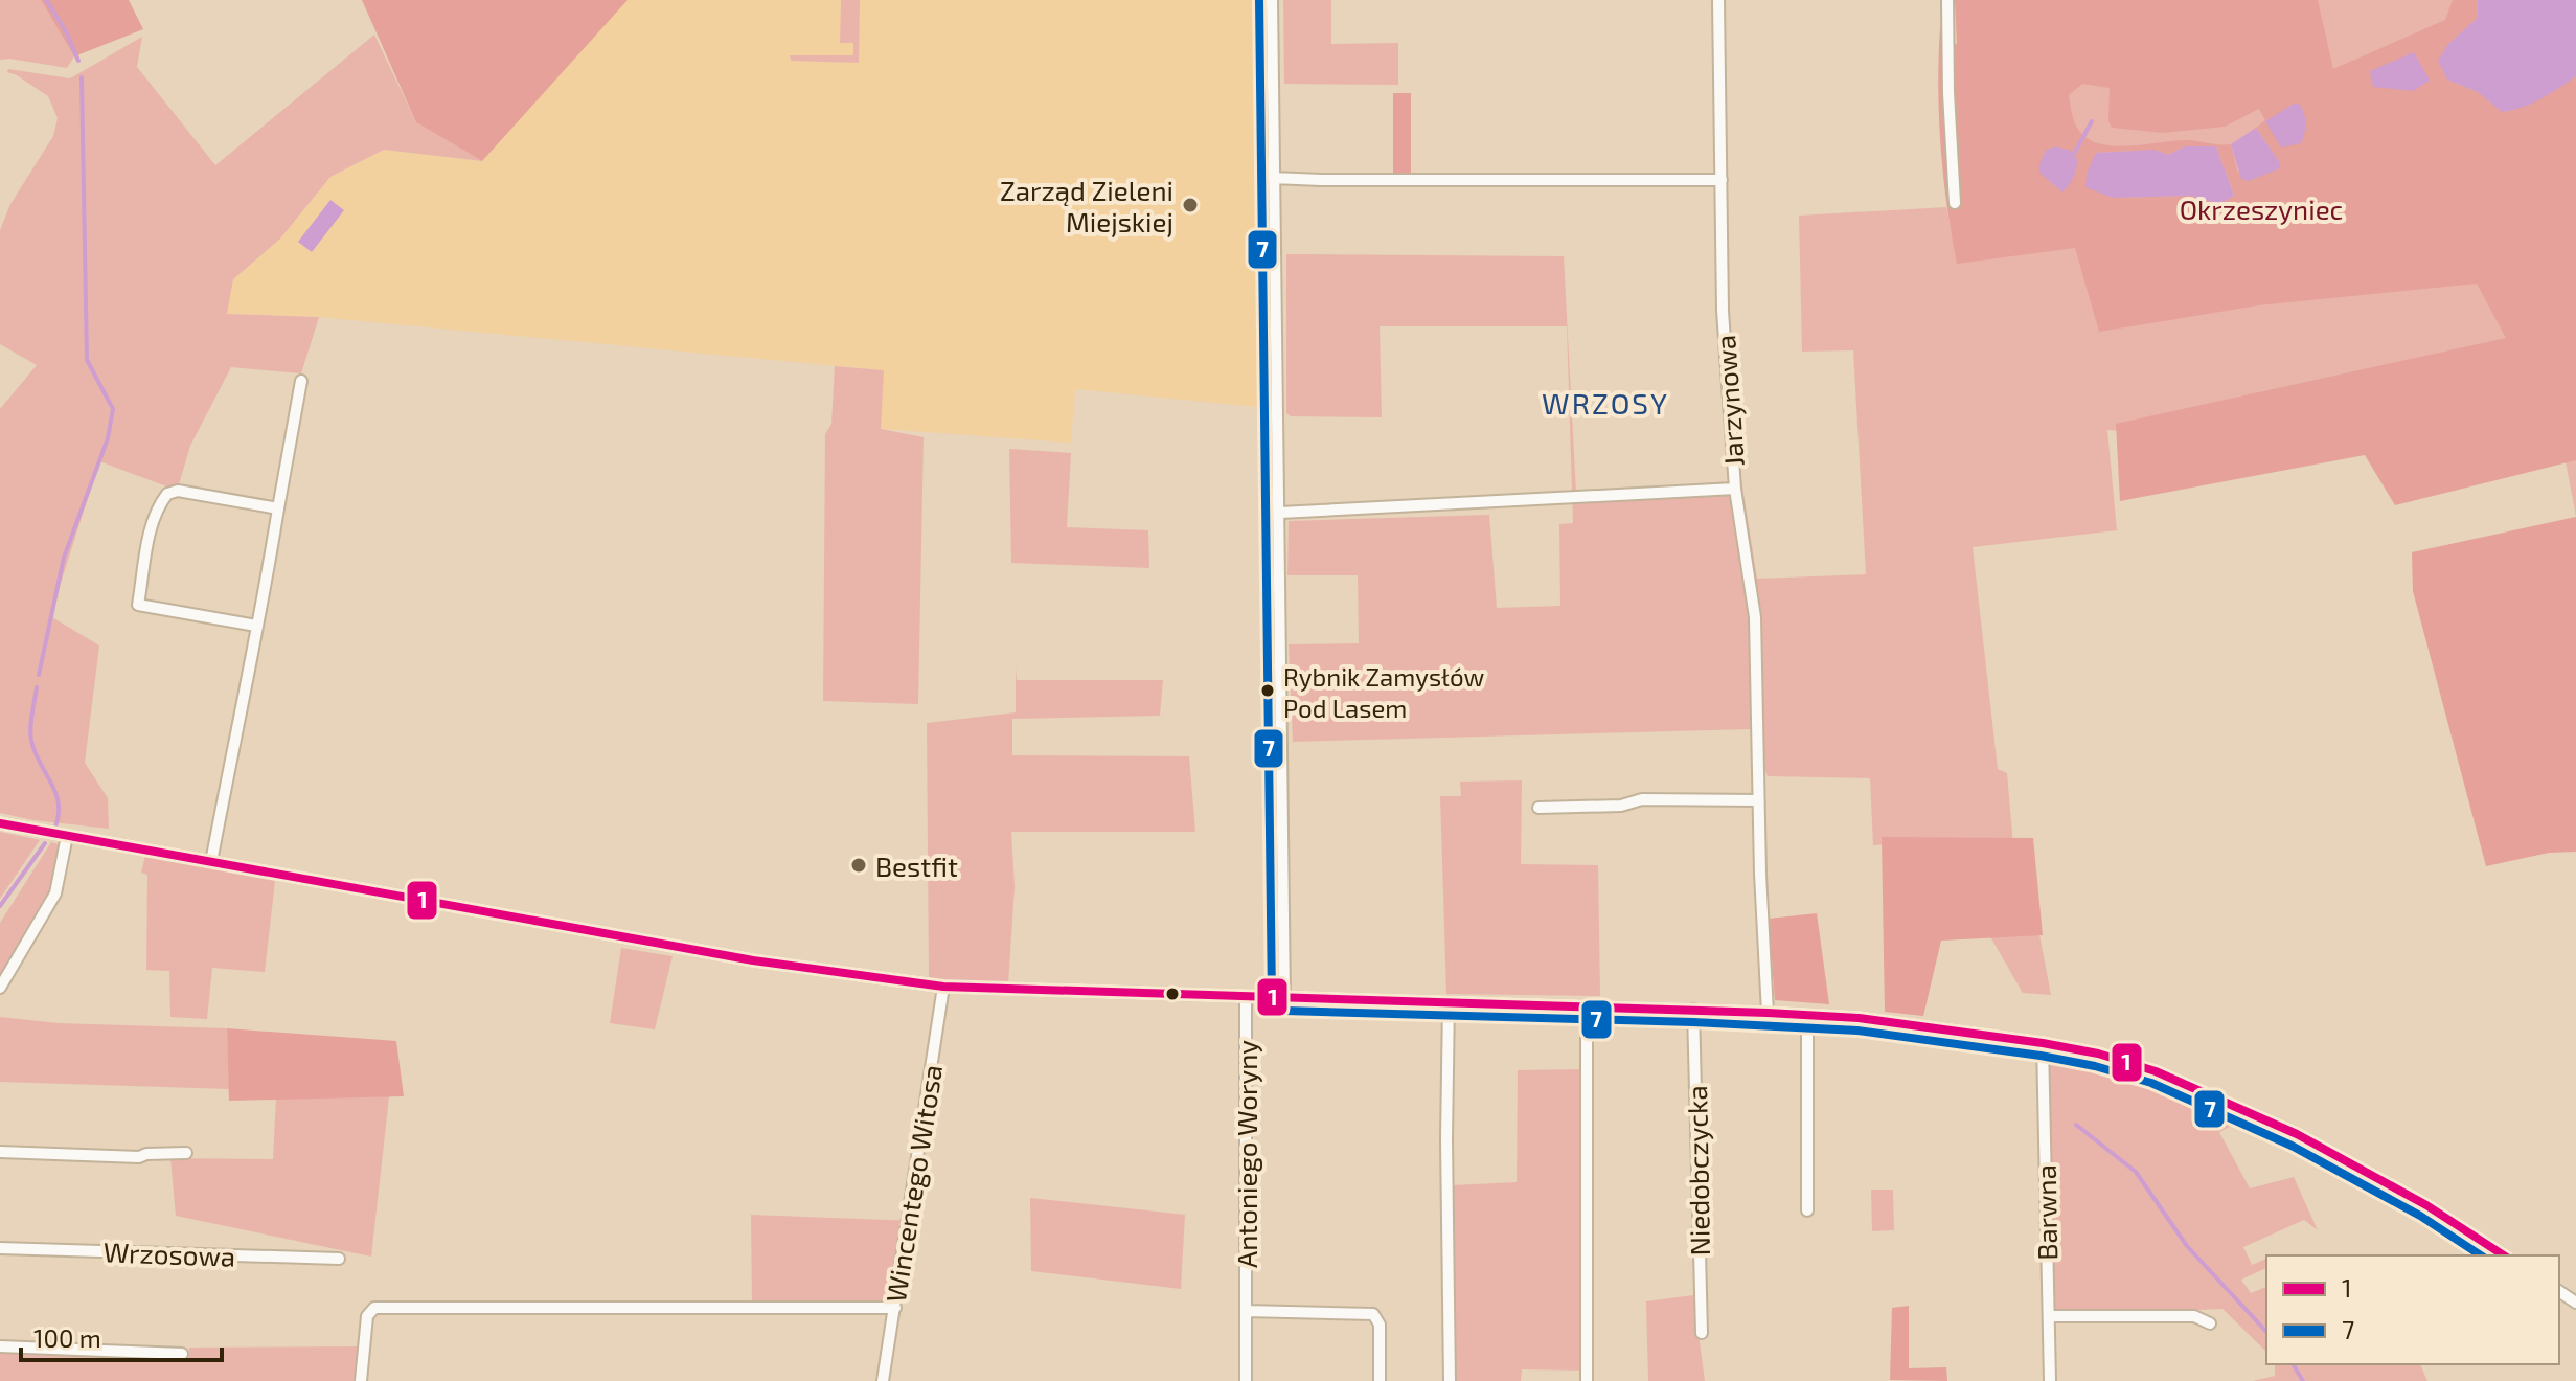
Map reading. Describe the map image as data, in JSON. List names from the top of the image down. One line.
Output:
{"streets":{"street":["Jarzynowa","Antoniego Woryny","Niedobczycka","Wincentego Witosa","Barwna","Wrzosowa"]},"districts":["WRZOSY"],"parks":["Okrzeszyniec"],"places":["Zarząd Zieleni Miejskiej","Rybnik Zamysłów Pod Lasem","Bestfit"],"lines":["transit line 7","transit line 1"],"legend":["1","7"],"scale_bar":"100 m"}
